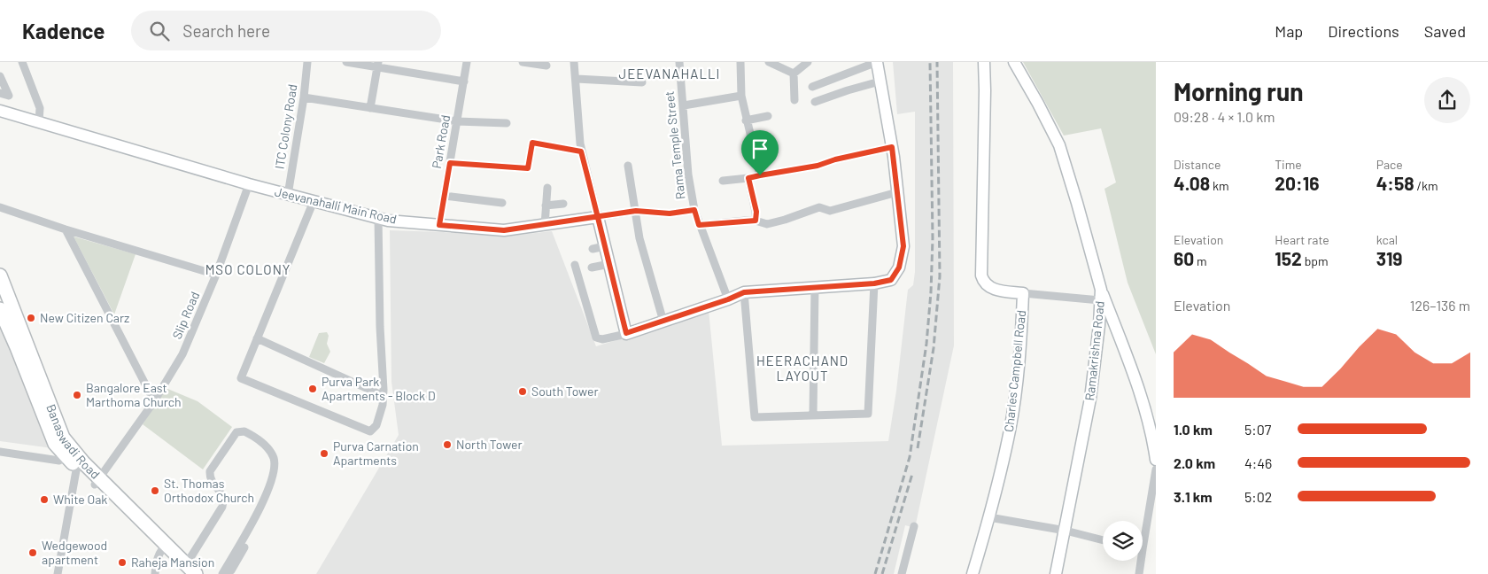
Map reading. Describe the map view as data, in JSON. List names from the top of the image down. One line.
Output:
{"streets":{"main road":["Banaswadi Road"],"street":["ITC Colony Road","Park Road","Rama Temple Street","Jeevanahalli Main Road","Slip Road","Ramakrishna Road","Charles Campbell Road"]},"crossings":[["ITC Colony Road","Jeevanahalli Main Road"],["Park Road","Jeevanahalli Main Road"],["Jeevanahalli Main Road","Slip Road"],["Slip Road","Banaswadi Road"]],"districts":["JEEVANAHALLI","MSO COLONY","HEERACHAND LAYOUT"],"places":["New Citizen Carz","Purva Park Apartments - Block D","South Tower","Bangalore East Marthoma Church","North Tower","Purva Carnation Apartments","St. Thomas Orthodox Church","White Oak","Wedgewood apartment","Raheja Mansion"],"page":{"header":"Kadence","search":"Search here","nav":["Map","Directions","Saved"],"heading":["Morning run","09:28 · 4 × 1.0 km"],"stats":[["Distance","4.08 km"],["Time","20:16"],["Pace","4:58 /km"],["Elevation","60 m"],["Heart rate","152 bpm"],["kcal","319"]],"chart":["Elevation","126–136 m"],"list":[{"name":"1.0 km","note":"5:07"},{"name":"2.0 km","note":"4:46"},{"name":"3.1 km","note":"5:02"}]}}
